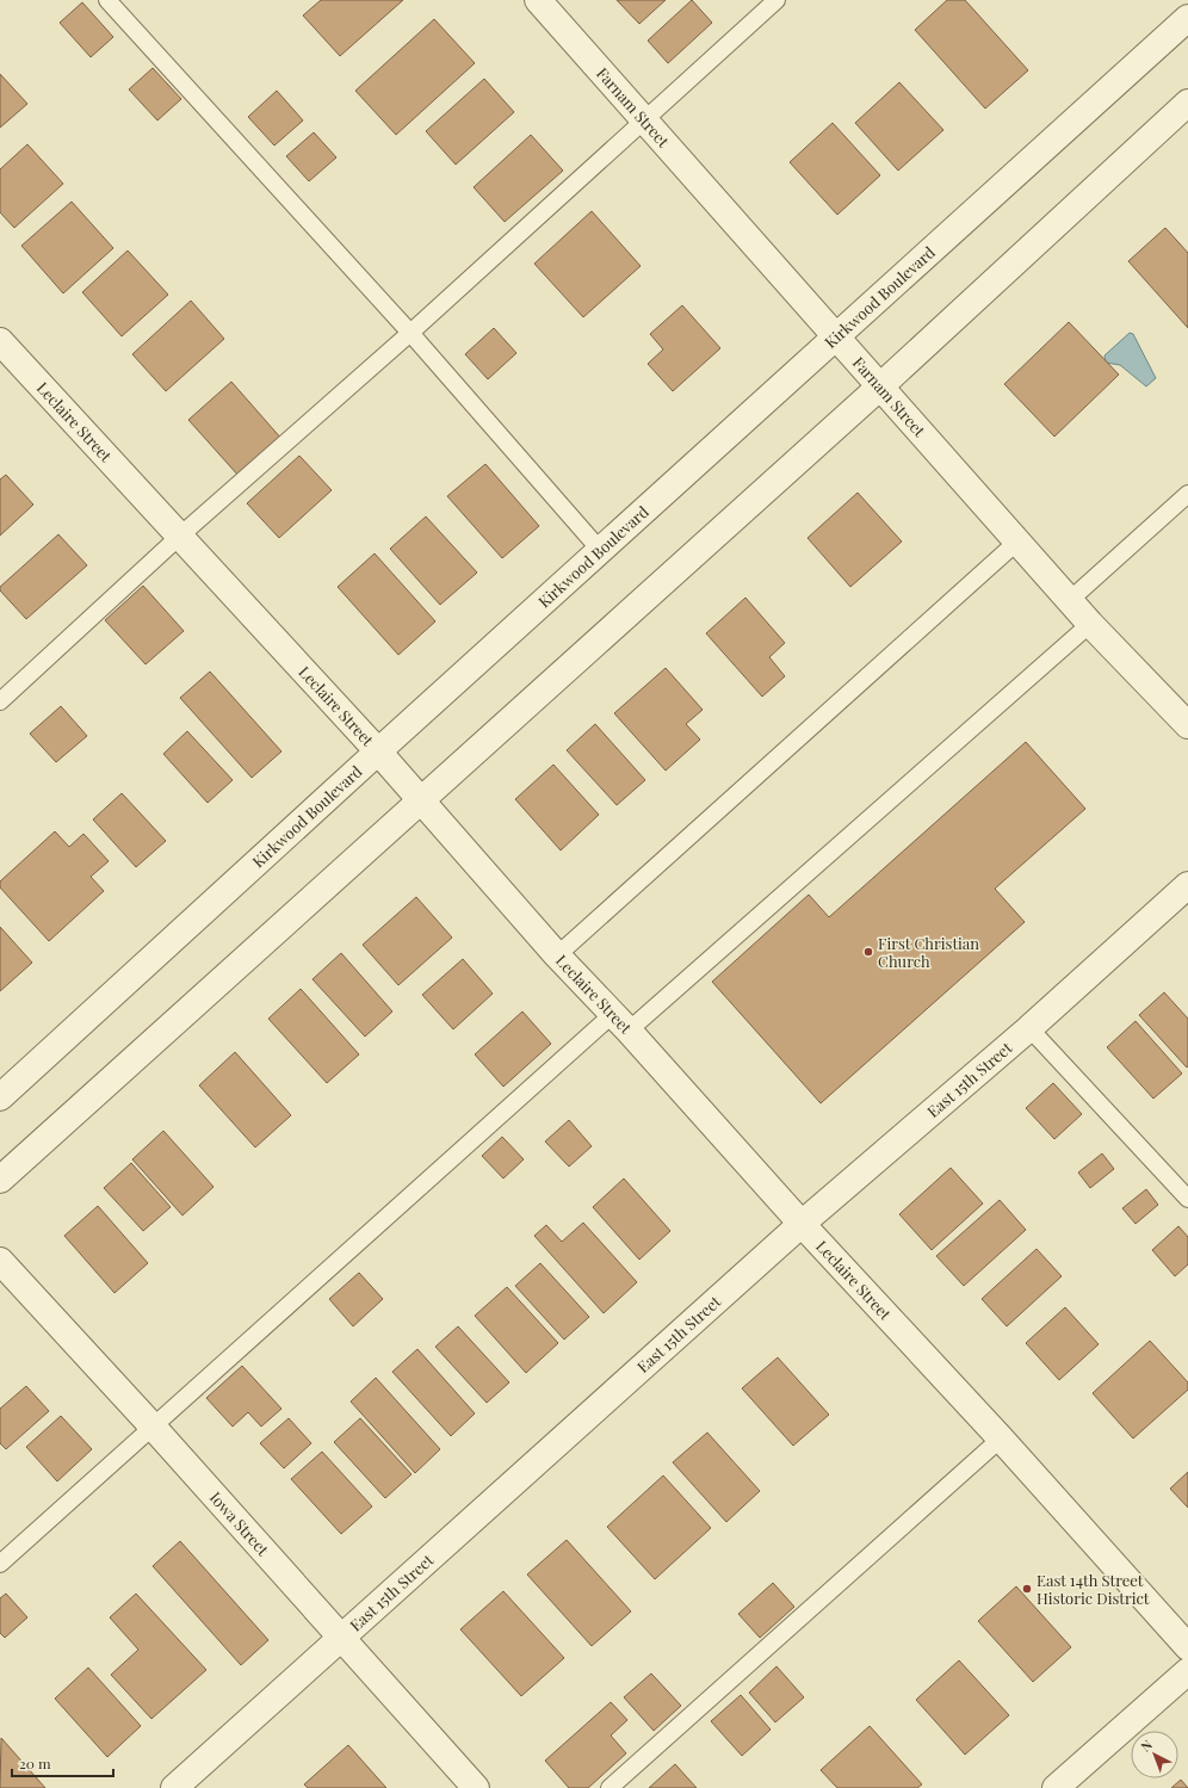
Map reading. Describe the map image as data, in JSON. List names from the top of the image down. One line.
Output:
{"streets":{"street":["Farnam Street","Kirkwood Boulevard","Leclaire Street","East 15th Street","Iowa Street"]},"crossings":[["Farnam Street","Kirkwood Boulevard"],["Kirkwood Boulevard","Leclaire Street"],["Leclaire Street","East 15th Street"],["East 15th Street","Iowa Street"]],"places":["First Christian Church","East 14th Street Historic District"],"scale_bar":"20 m","north":"top left"}
